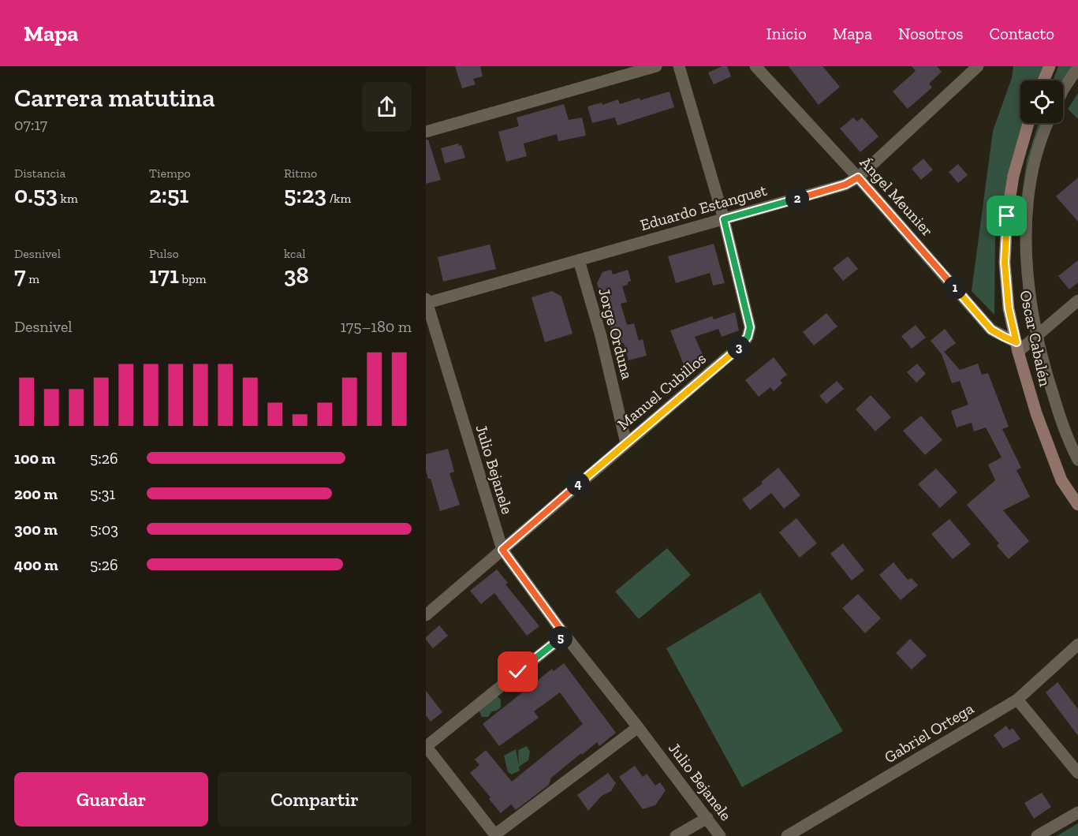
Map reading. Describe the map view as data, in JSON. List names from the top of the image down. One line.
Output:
{"streets":{"main road":["Oscar Cabalén"],"street":["Ángel Meunier","Eduardo Estanguet","Jorge Orduna","Manuel Cubillos","Julio Bejanele","Gabriel Ortega"]},"crossings":[["Ángel Meunier","Eduardo Estanguet"],["Ángel Meunier","Oscar Cabalén"],["Eduardo Estanguet","Jorge Orduna"],["Eduardo Estanguet","Manuel Cubillos"],["Eduardo Estanguet","Julio Bejanele"],["Jorge Orduna","Manuel Cubillos"],["Manuel Cubillos","Julio Bejanele"]],"page":{"header":"Mapa","nav":["Inicio","Mapa","Nosotros","Contacto"],"heading":["Carrera matutina","07:17"],"stats":[["Distancia","0.53 km"],["Tiempo","2:51"],["Ritmo","5:23 /km"],["Desnivel","7 m"],["Pulso","171 bpm"],["kcal","38"]],"pins":["2","1","3","4","5"],"chart":["Desnivel","175–180 m"],"list":[{"name":"100 m","note":"5:26"},{"name":"200 m","note":"5:31"},{"name":"300 m","note":"5:03"},{"name":"400 m","note":"5:26"}],"buttons":["Guardar","Compartir"]}}
